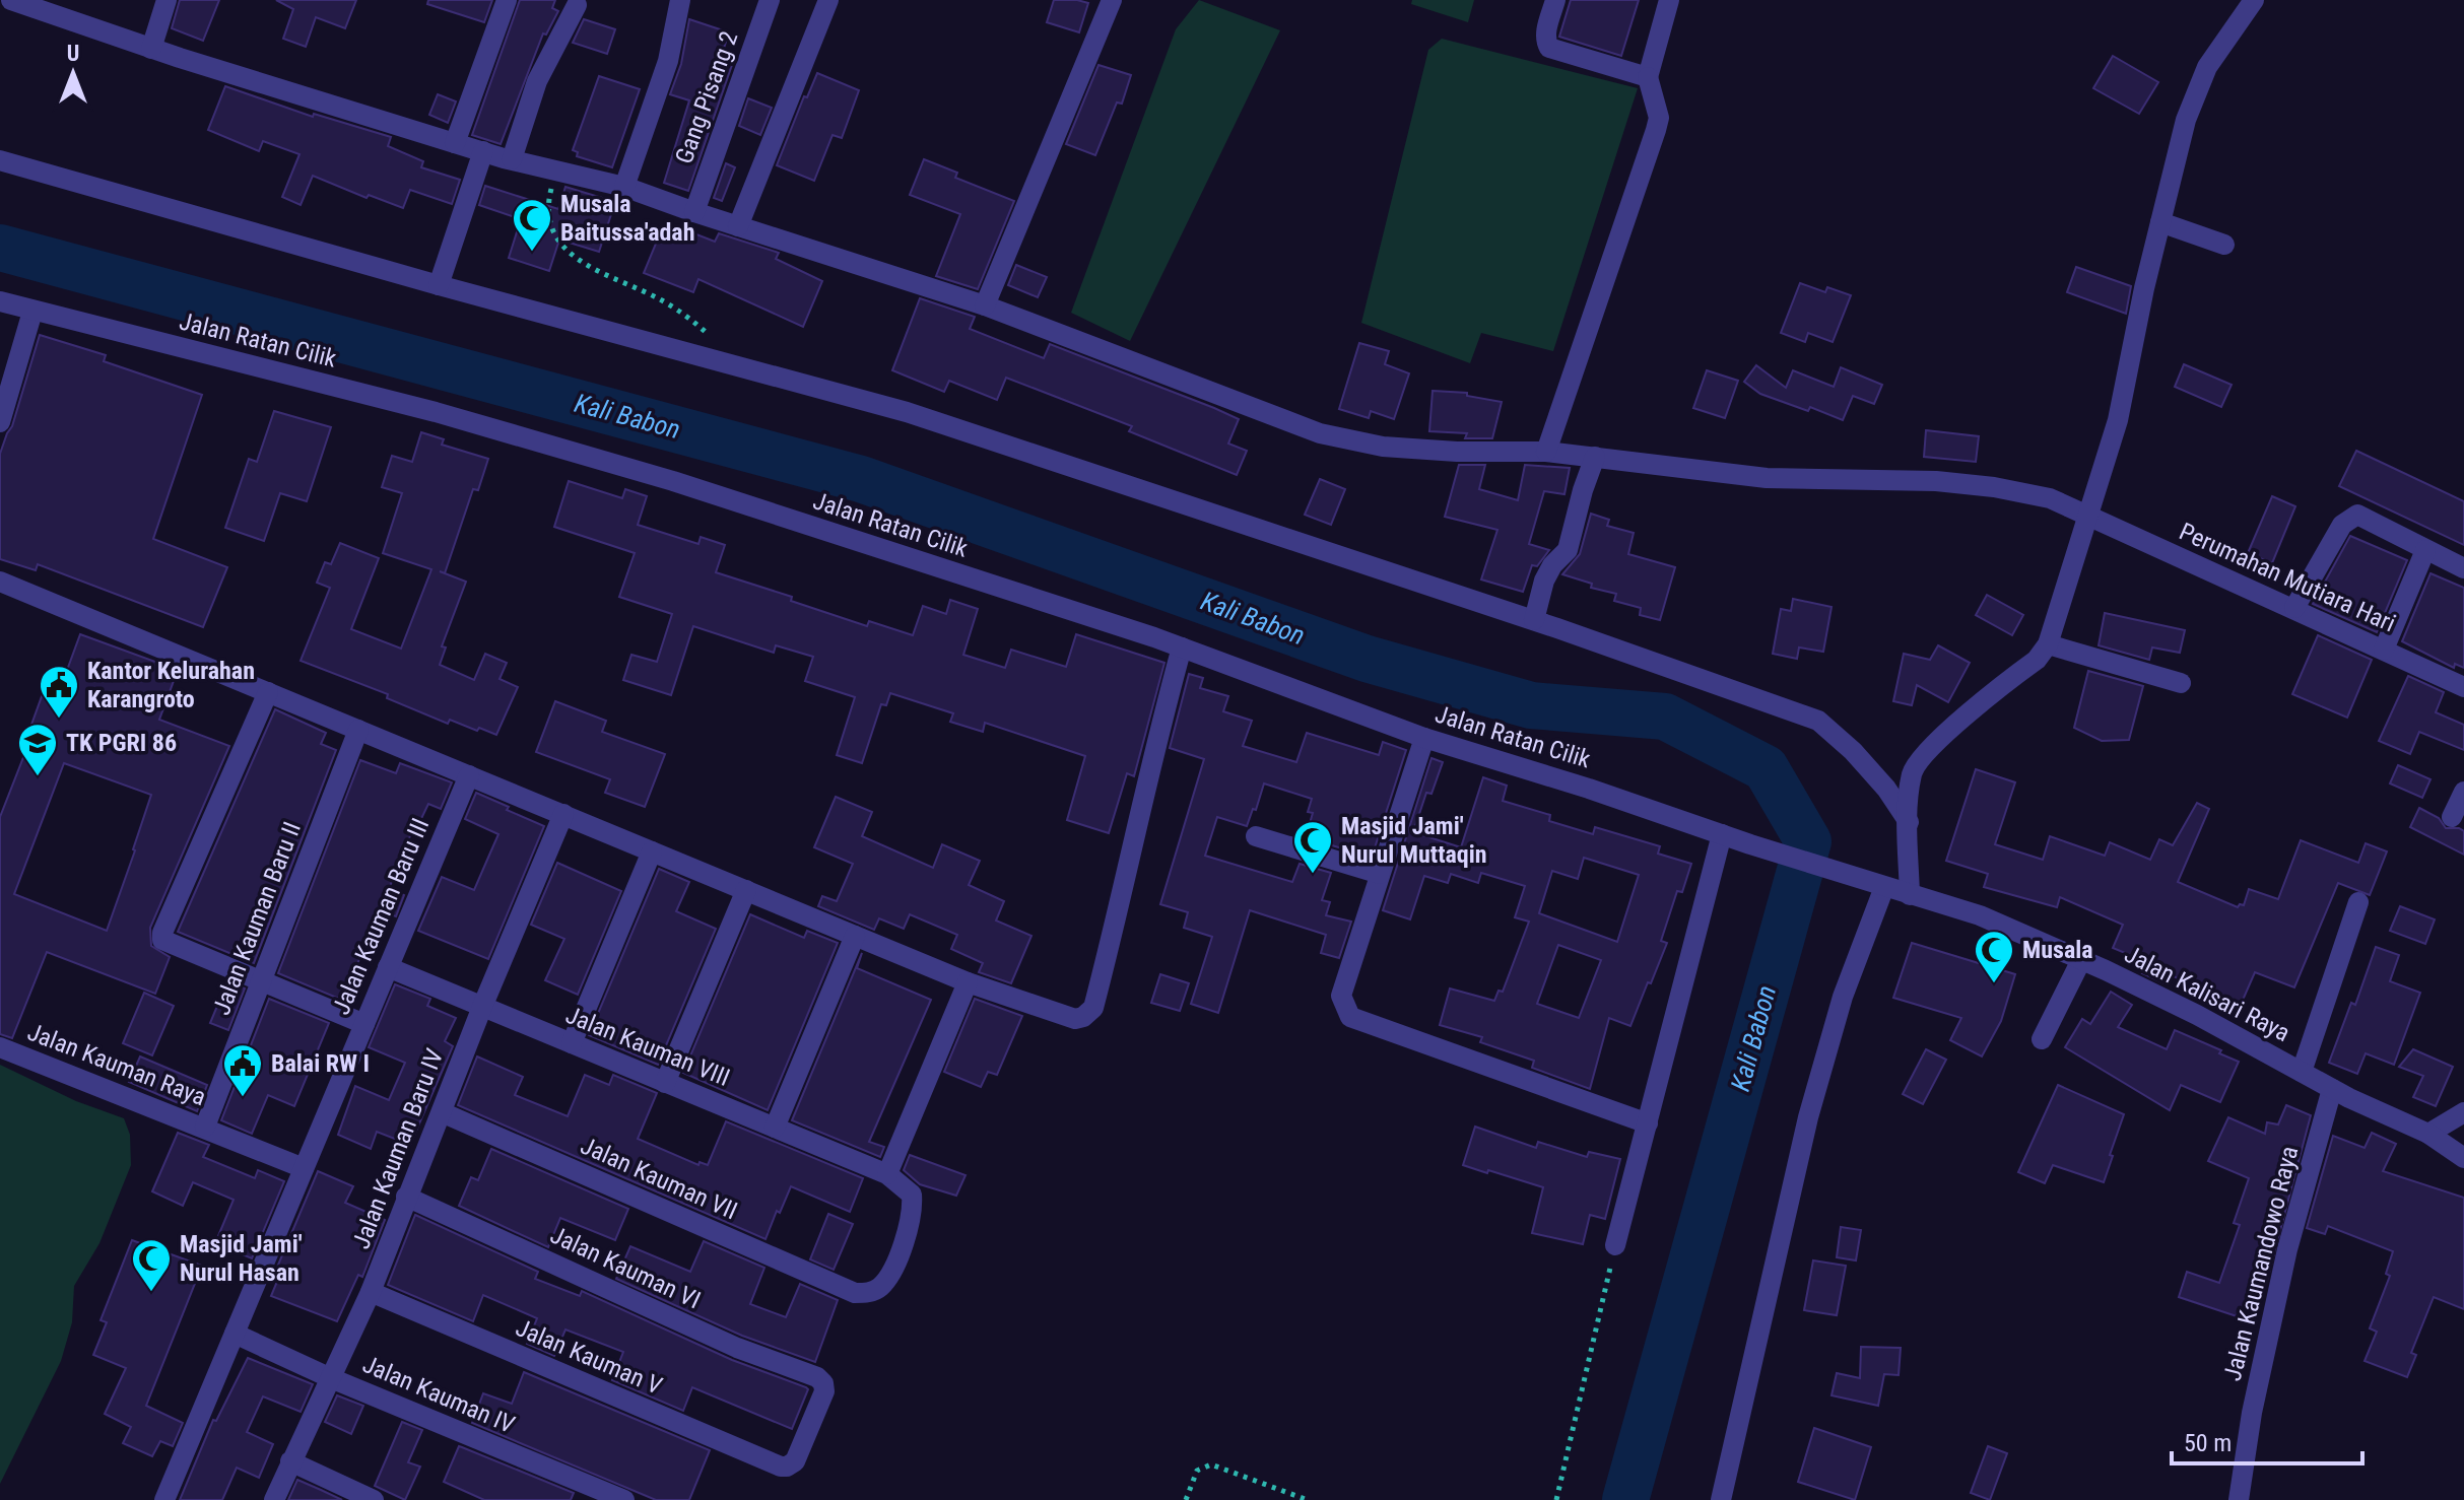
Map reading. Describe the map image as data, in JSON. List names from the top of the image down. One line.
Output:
{"streets":{"street":["Gang Pisang 2","Jalan Ratan Cilik","Perumahan Mutiara Hari","Jalan Kauman Baru III","Jalan Kauman Baru II","Jalan Kalisari Raya","Jalan Kauman VIII","Jalan Kauman Raya","Jalan Kauman Baru IV","Jalan Kauman VII","Jalan Kaumandowo Raya","Jalan Kauman VI","Jalan Kauman V","Jalan Kauman IV"]},"crossings":[["Gang Pisang 2","Perumahan Mutiara Hari"],["Jalan Ratan Cilik","Jalan Kalisari Raya"],["Jalan Kauman Baru III","Jalan Kauman VIII"],["Jalan Kauman Baru III","Jalan Kauman Raya"],["Jalan Kauman Baru III","Jalan Kauman IV"],["Jalan Kauman Baru II","Jalan Kauman Raya"],["Jalan Kalisari Raya","Jalan Kaumandowo Raya"],["Jalan Kauman VIII","Jalan Kauman Baru IV"],["Jalan Kauman VIII","Jalan Kauman VII"],["Jalan Kauman Baru IV","Jalan Kauman VII"],["Jalan Kauman Baru IV","Jalan Kauman VI"],["Jalan Kauman Baru IV","Jalan Kauman V"],["Jalan Kauman Baru IV","Jalan Kauman IV"],["Jalan Kauman VI","Jalan Kauman V"]],"water":["Kali Babon"],"places":{"mosque":["Musala Baitussa'adah","Masjid Jami' Nurul Muttaqin","Musala","Masjid Jami' Nurul Hasan"],"public building":["Kantor Kelurahan Karangroto","Balai RW I"],"school or university":["TK PGRI 86"]},"scale_bar":"50 m","north":"top"}
